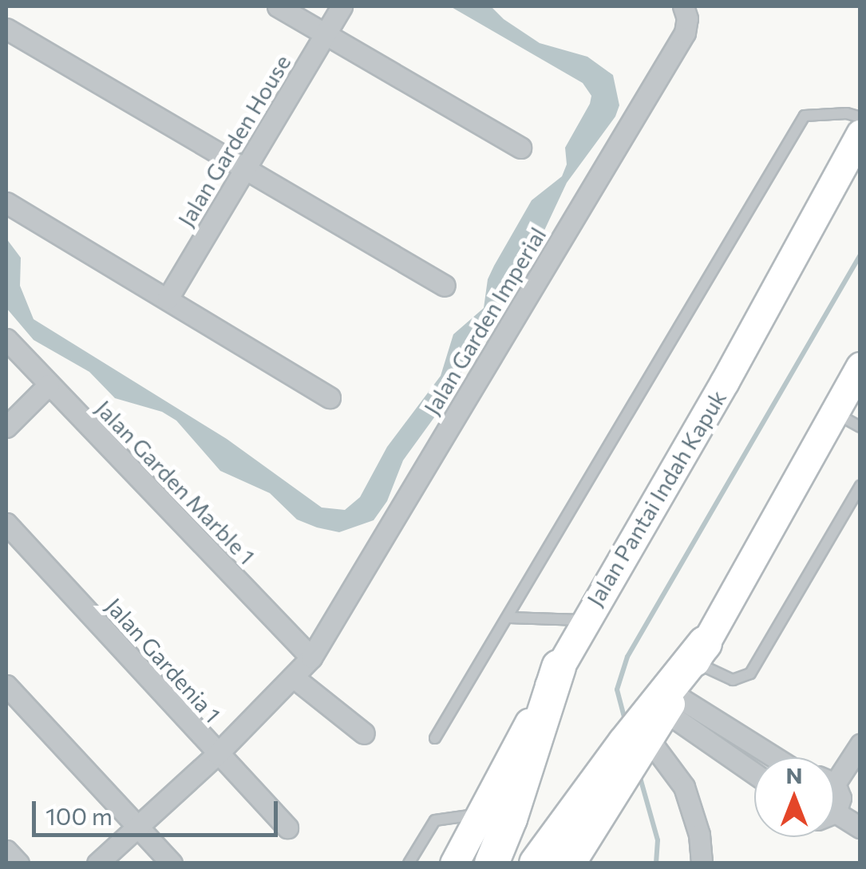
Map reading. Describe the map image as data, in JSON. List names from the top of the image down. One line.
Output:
{"streets":{"main road":["Jalan Pantai Indah Kapuk"],"street":["Jalan Garden House","Jalan Garden Imperial","Jalan Garden Marble 1","Jalan Gardenia 1"]},"crossings":[["Jalan Garden Imperial","Jalan Garden Marble 1"],["Jalan Garden Imperial","Jalan Gardenia 1"]],"scale_bar":"100 m","north":"top"}
